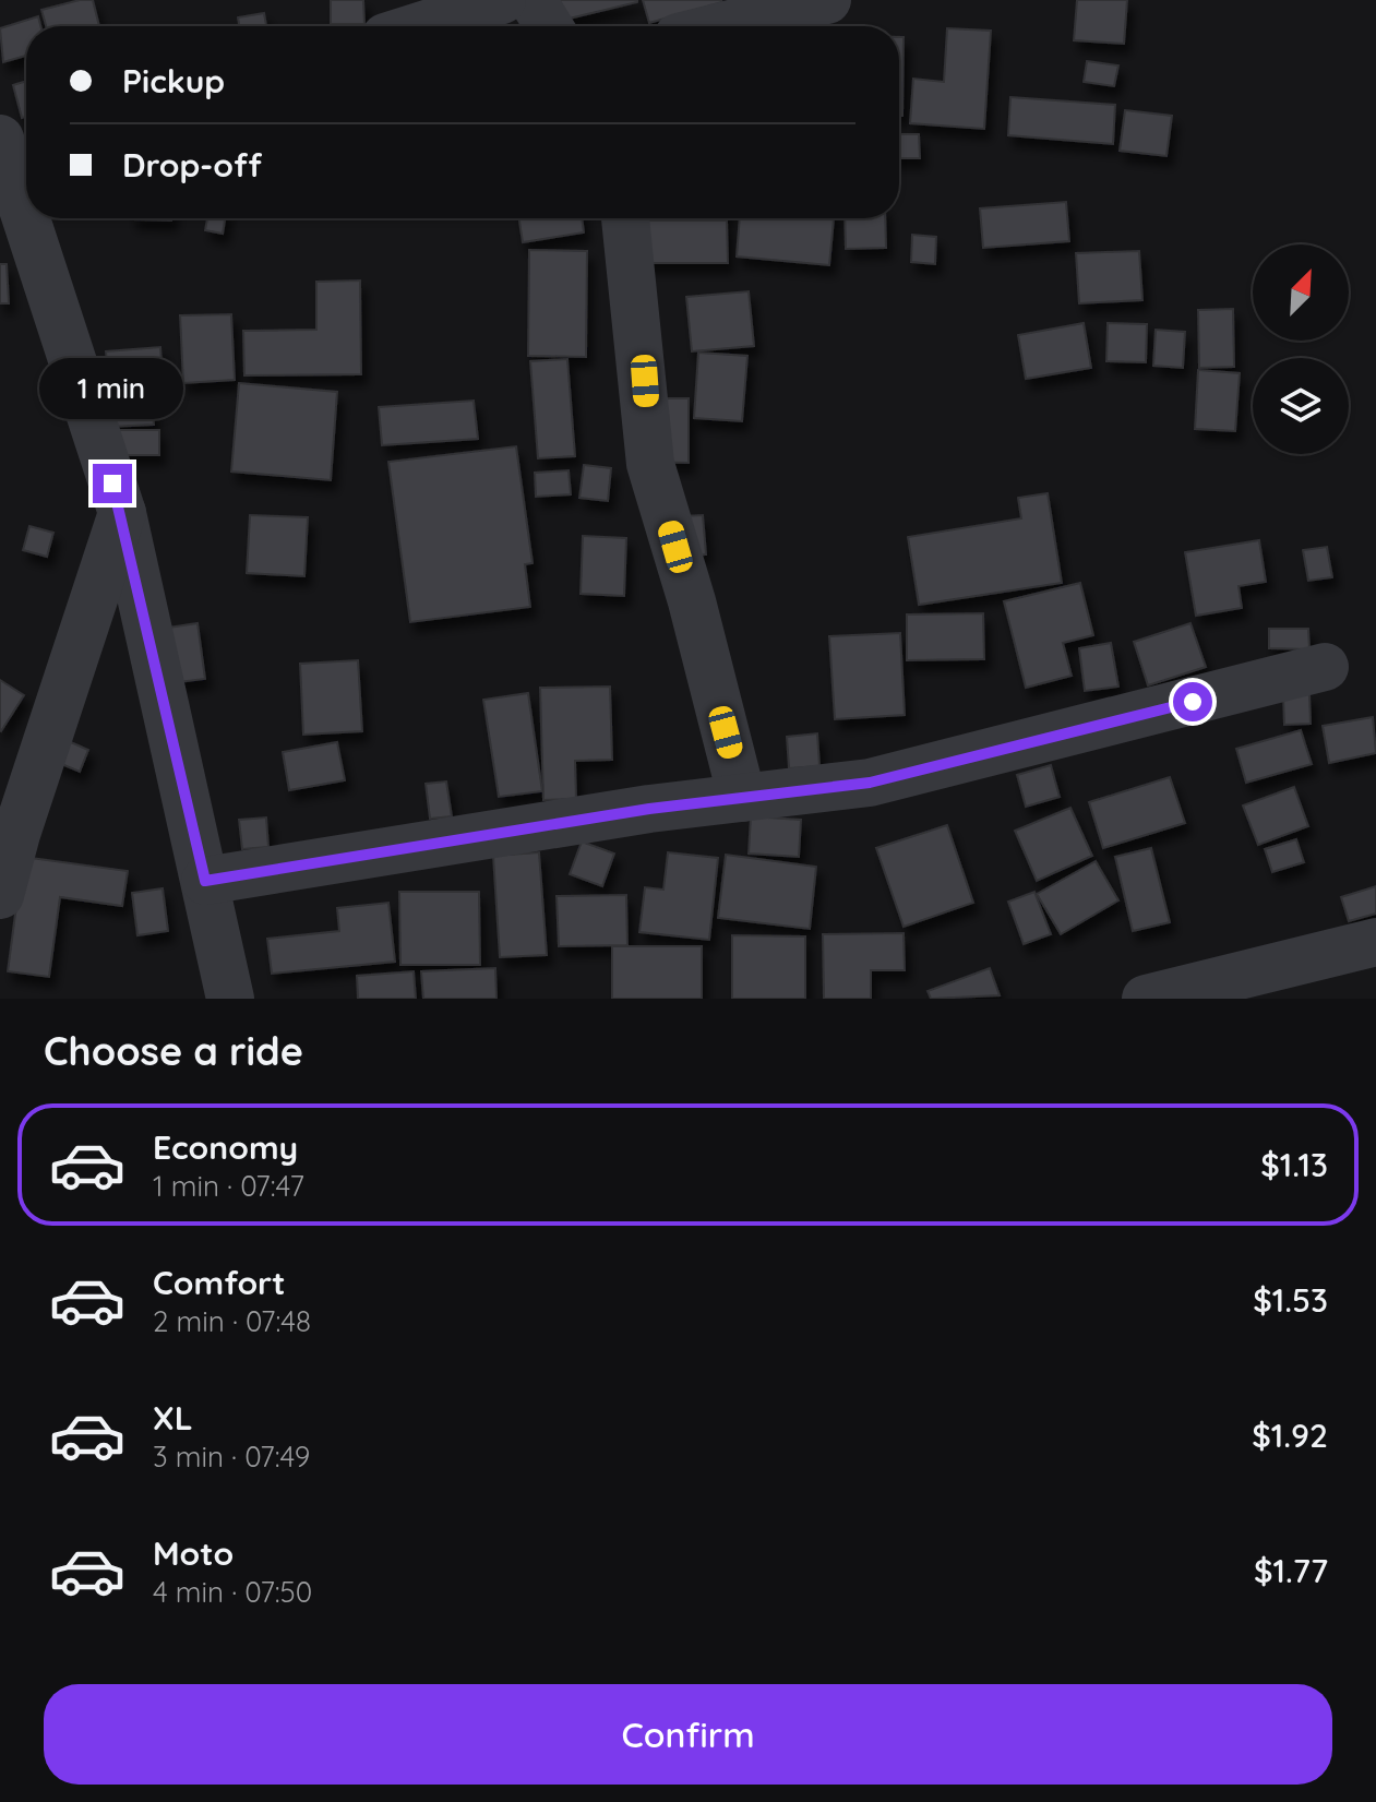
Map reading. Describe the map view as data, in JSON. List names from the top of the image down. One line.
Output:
{"north":"top right","page":{"banner":["Pickup","Drop-off"],"bubble":"1 min","heading":"Choose a ride","list":[{"name":"Economy","note":"1 min · 07:47","value":"$1.13"},{"name":"Comfort","note":"2 min · 07:48","value":"$1.53"},{"name":"XL","note":"3 min · 07:49","value":"$1.92"},{"name":"Moto","note":"4 min · 07:50","value":"$1.77"}],"buttons":"Confirm"}}
